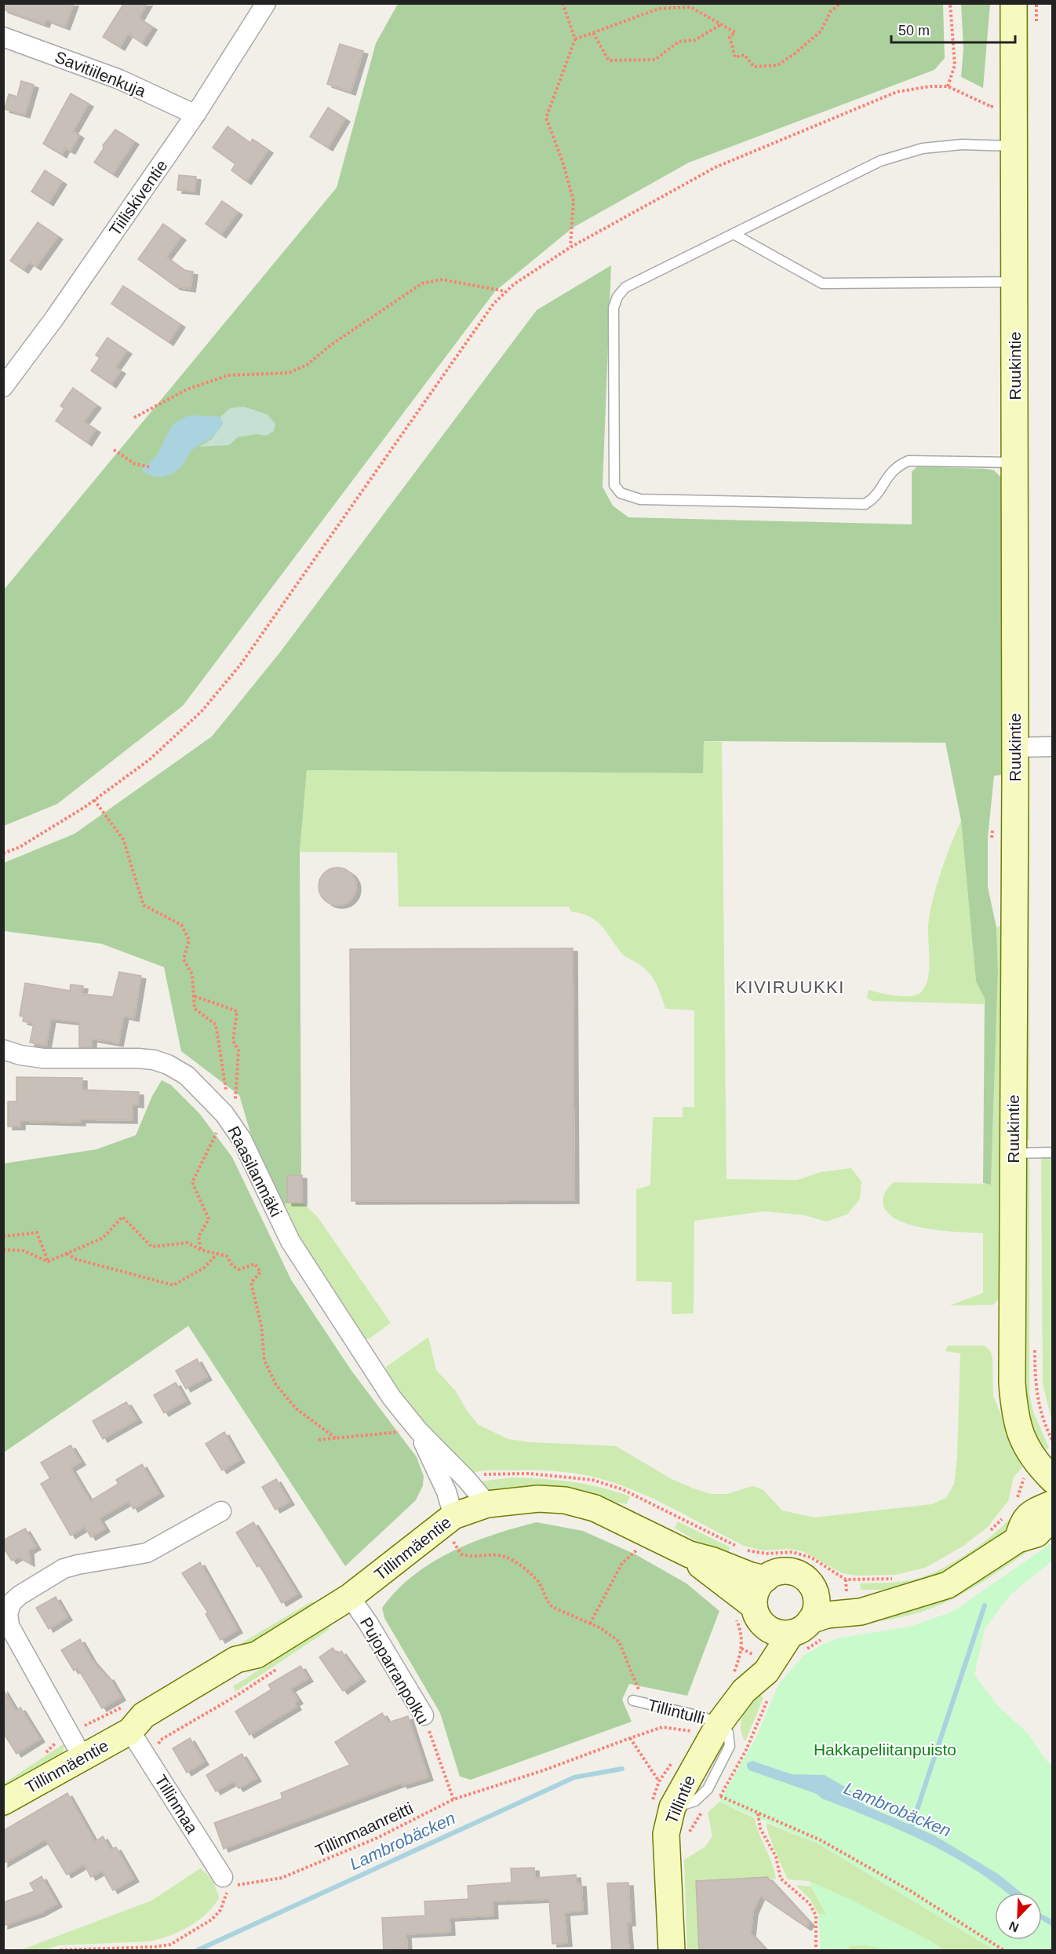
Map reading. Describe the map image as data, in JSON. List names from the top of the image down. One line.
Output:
{"streets":{"street":["Savitiilenkuja","Tiiliskiventie","Ruukintie","Raasilanmäki","Tillinmäentie","Pujoparranpolku","Tillintie","Tillinmaa"],"lane":["Tillintulli"],"path":["Tillinmaanreitti"]},"crossings":[["Savitiilenkuja","Tiiliskiventie"],["Raasilanmäki","Tillinmäentie"],["Tillinmäentie","Pujoparranpolku"],["Tillinmäentie","Tillintie"],["Tillinmäentie","Tillinmaa"],["Pujoparranpolku","Tillinmaanreitti"],["Tillintulli","Tillintie"],["Tillinmaa","Tillinmaanreitti"]],"districts":["KIVIRUUKKI"],"water":["Lambrobäcken"],"parks":["Hakkapeliitanpuisto"],"scale_bar":"50 m","north":"bottom left"}
